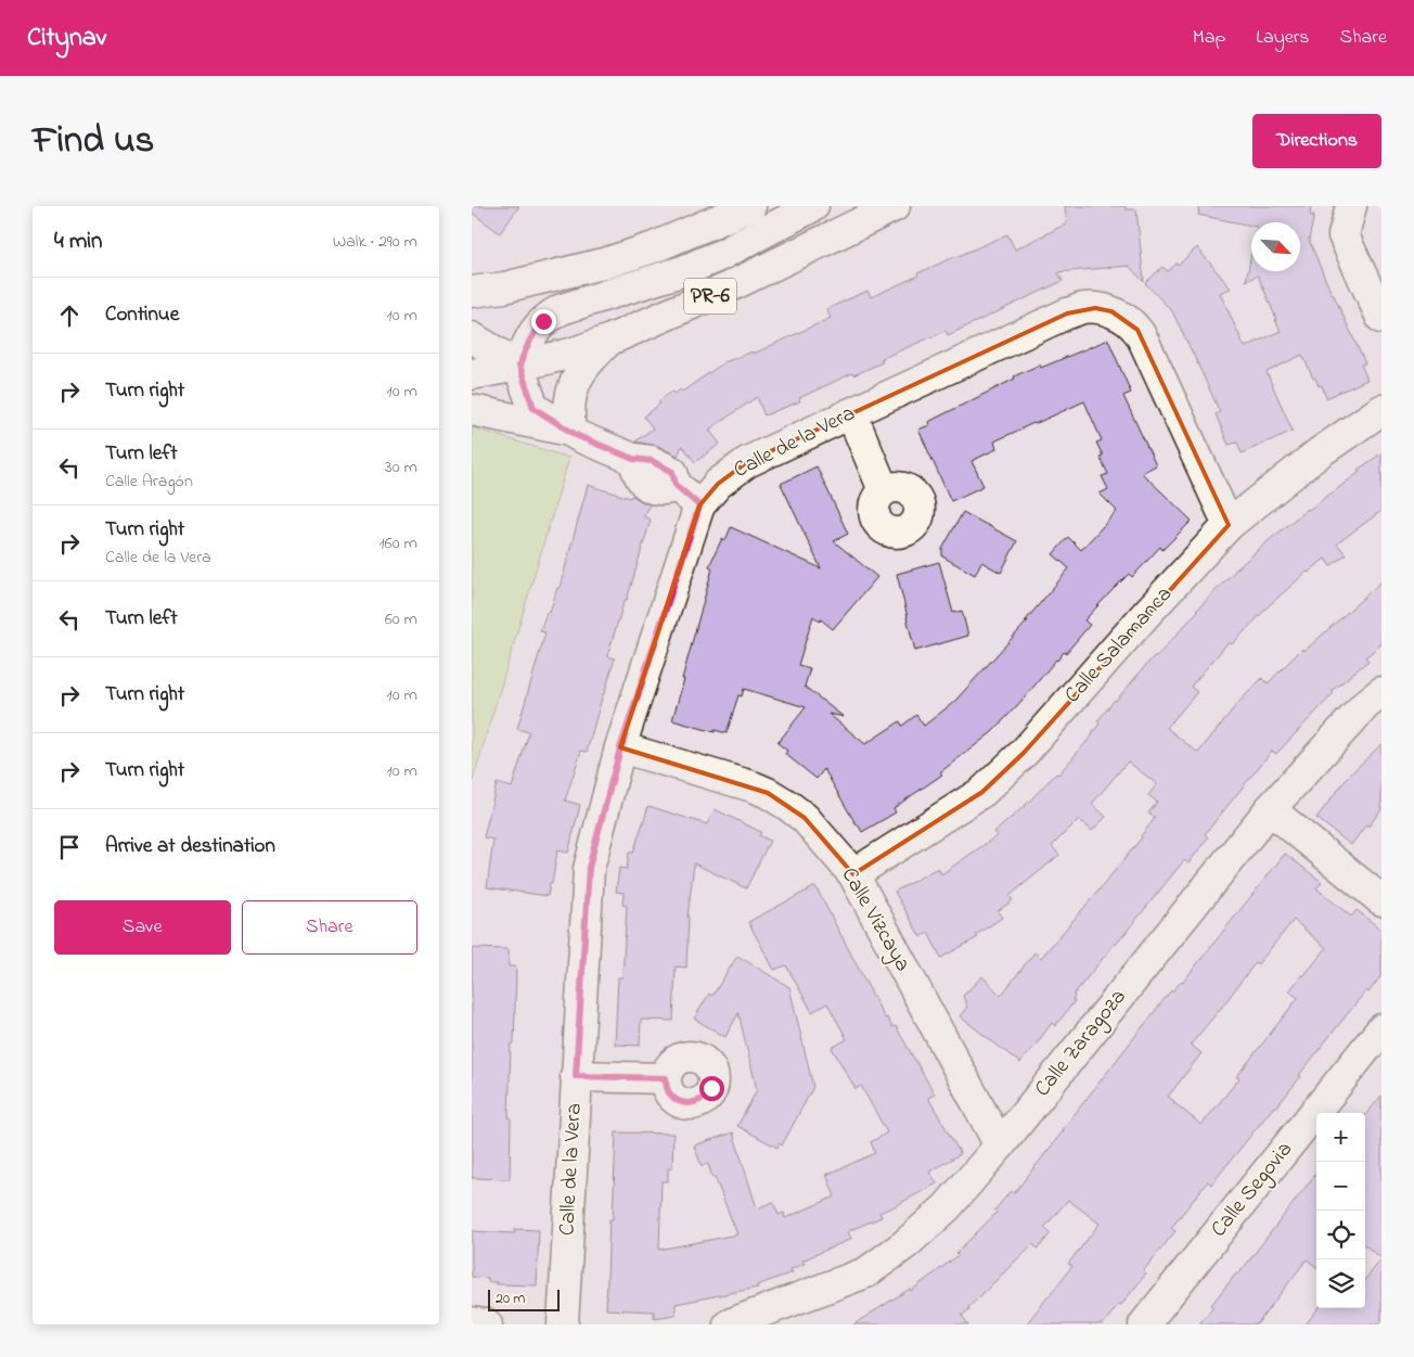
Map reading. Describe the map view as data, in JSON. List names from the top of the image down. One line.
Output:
{"streets":{"street":["PR-6","Calle de la Vera","Calle Salamanca","Calle Vizcaya","Calle Zaragoza","Calle Segovia"]},"crossings":[["Calle de la Vera","Calle Salamanca"],["Calle de la Vera","Calle Vizcaya"],["Calle Salamanca","Calle Vizcaya"],["Calle Vizcaya","Calle Zaragoza"]],"scale_bar":"20 m","north":"bottom right","page":{"header":"Citynav","nav":["Map","Layers","Share"],"title":"Find us","buttons":["Directions",["Save","Share"]],"heading":["4 min","Walk · 290 m"],"list":[["Continue","10 m"],["Turn right","10 m"],["Turn left","Calle Aragón","30 m"],["Turn right","Calle de la Vera","160 m"],["Turn left","60 m"],["Turn right","10 m"],["Turn right","10 m"],"Arrive at destination"],"map_buttons":["+","−"],"scale":"20 m"}}
